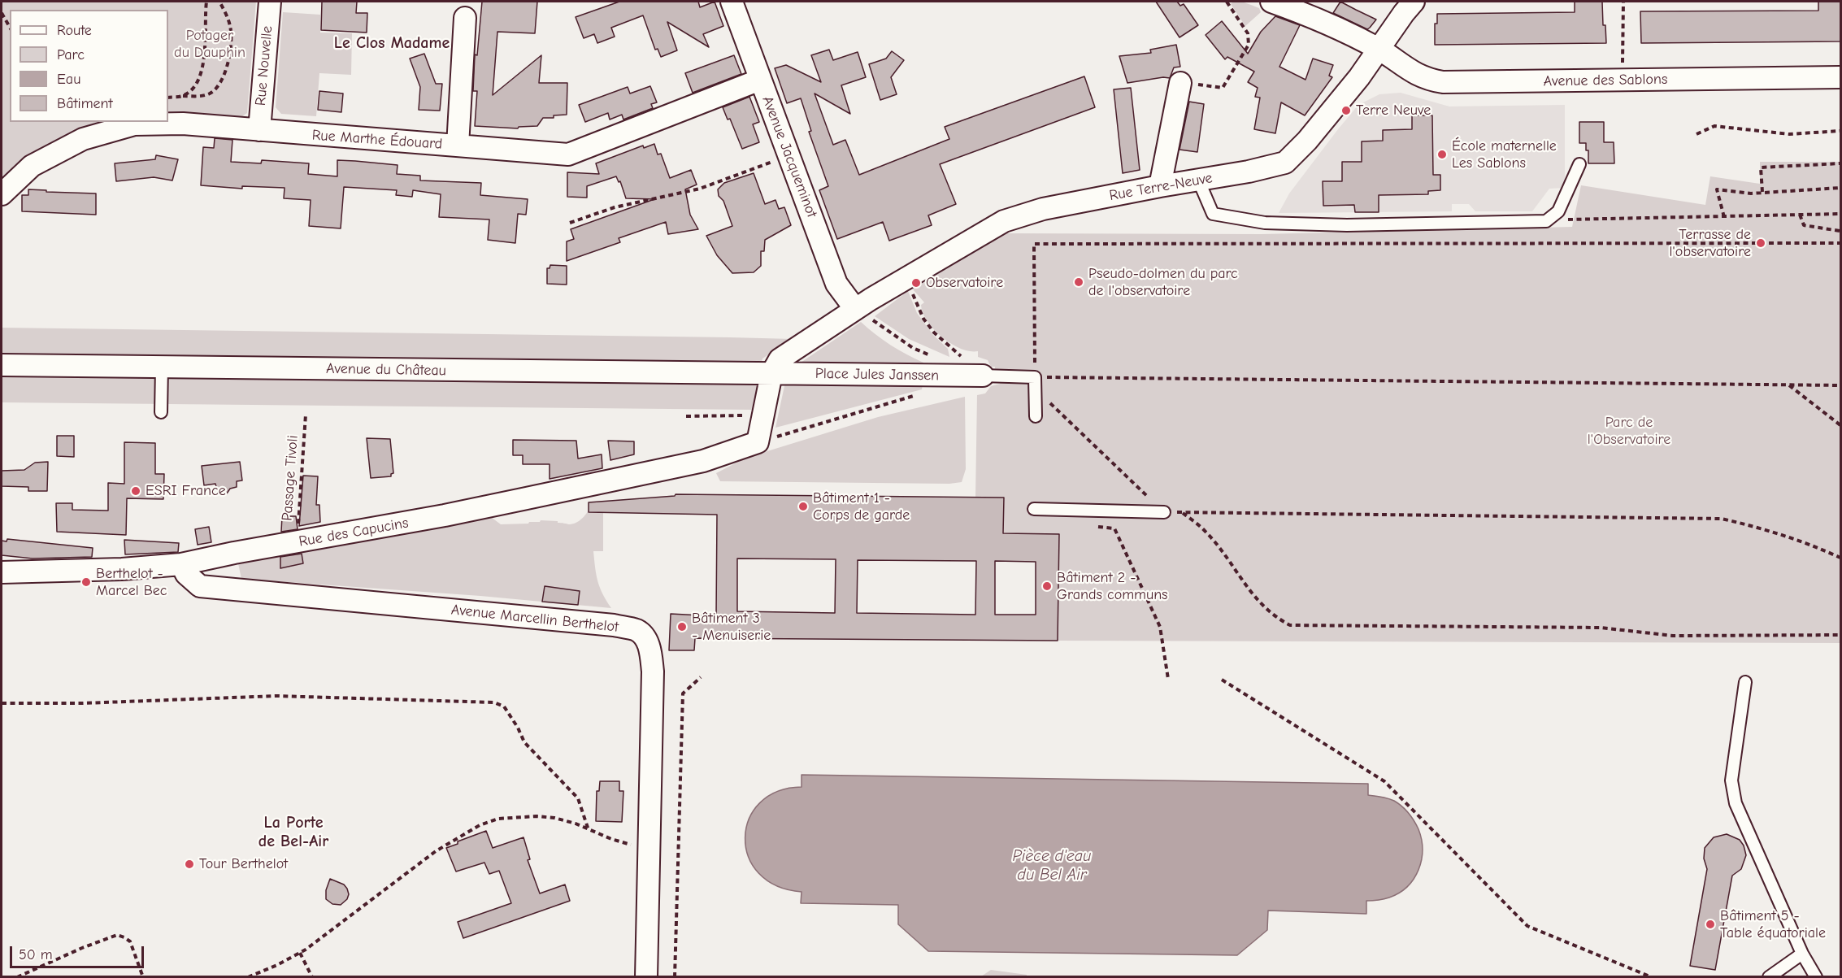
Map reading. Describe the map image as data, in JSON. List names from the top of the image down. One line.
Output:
{"streets":{"street":["Rue Nouvelle","Avenue des Sablons","Rue Marthe Édouard","Avenue Jacqueminot","Rue Terre-Neuve","Avenue du Château","Place Jules Janssen","Rue des Capucins","Avenue Marcellin Berthelot"],"path":["Passage Tivoli"]},"crossings":[["Rue Nouvelle","Rue Marthe Édouard"],["Avenue des Sablons","Rue Terre-Neuve"],["Rue Marthe Édouard","Avenue Jacqueminot"],["Avenue Jacqueminot","Rue Terre-Neuve"],["Avenue du Château","Place Jules Janssen"],["Passage Tivoli","Rue des Capucins"],["Rue des Capucins","Avenue Marcellin Berthelot"]],"districts":["Le Clos Madame","La Porte de Bel-Air"],"water":["Pièce d'eau du Bel Air"],"parks":["Potager du Dauphin","Parc de l'Observatoire"],"places":["Terre Neuve","École maternelle Les Sablons","Terrasse de l'observatoire","Pseudo-dolmen du parc de l'observatoire","Observatoire","ESRI France","Bâtiment 1 - Corps de garde","Berthelot - Marcel Bec","Bâtiment 2 - Grands communs","Bâtiment 3 - Menuiserie","Tour Berthelot","Bâtiment 5 - Table équatoriale"],"legend":["Route","Parc","Eau","Bâtiment"],"scale_bar":"50 m"}
